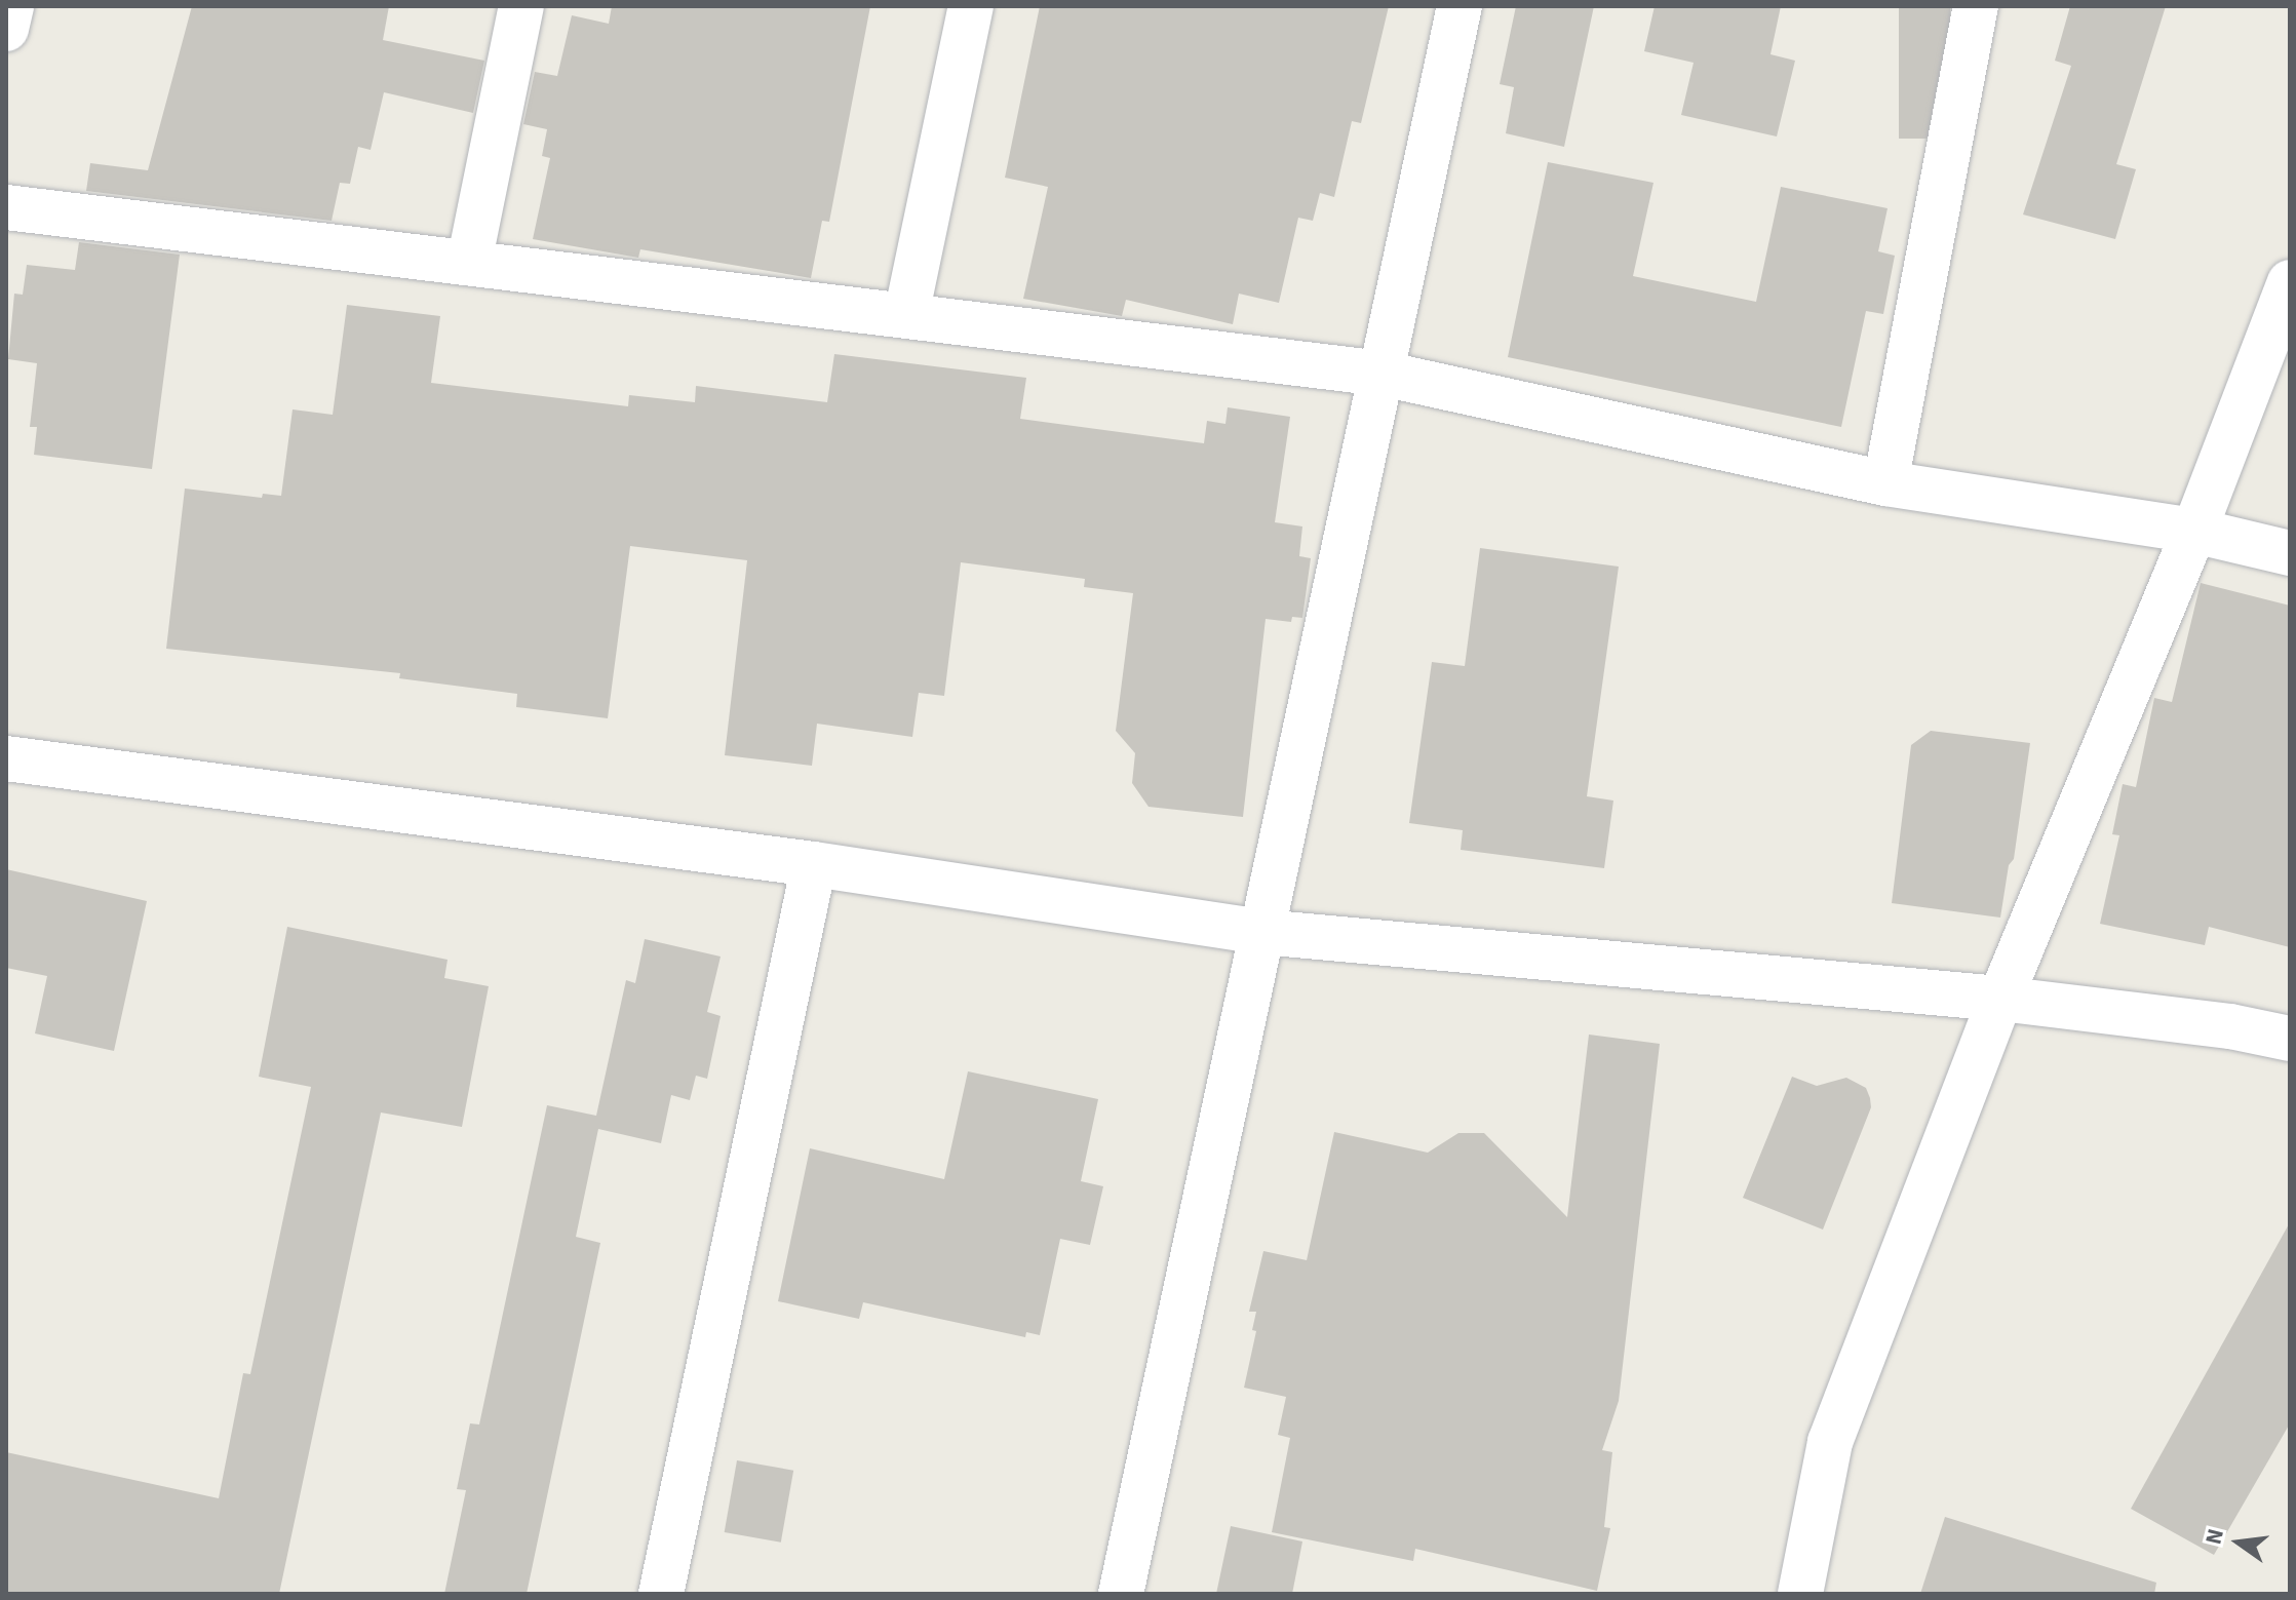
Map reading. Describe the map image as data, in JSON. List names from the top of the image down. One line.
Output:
{"north":"left"}
